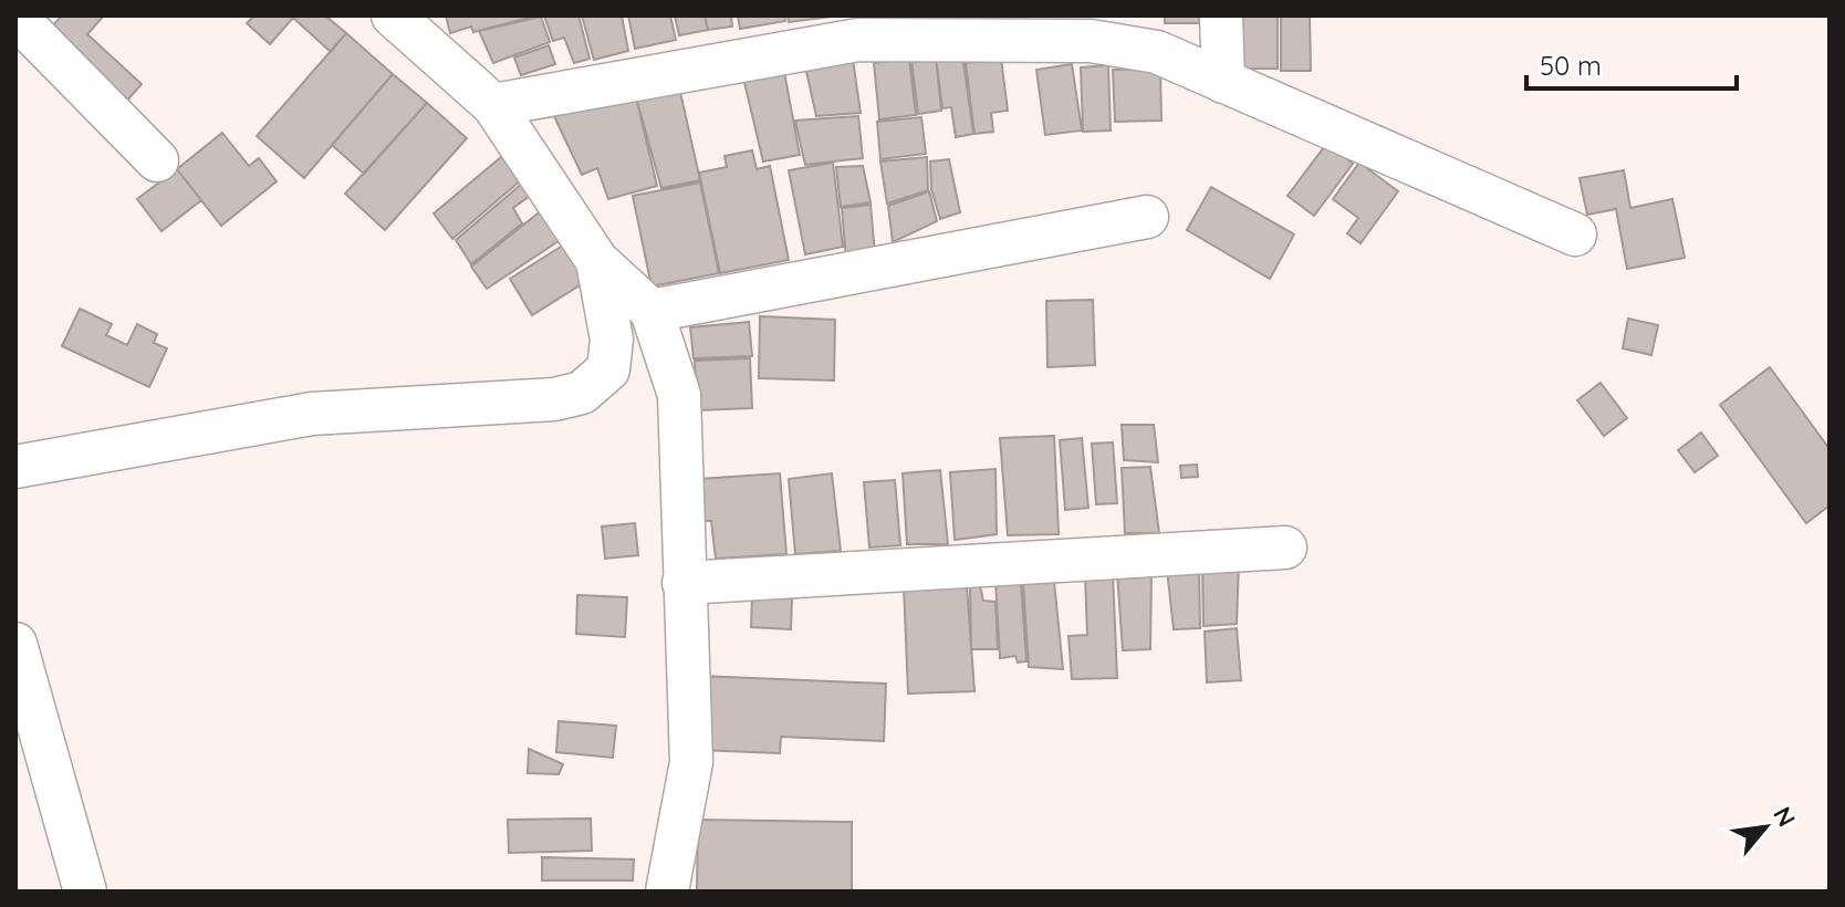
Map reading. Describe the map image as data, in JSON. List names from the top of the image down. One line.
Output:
{"scale_bar":"50 m","north":"top right"}
